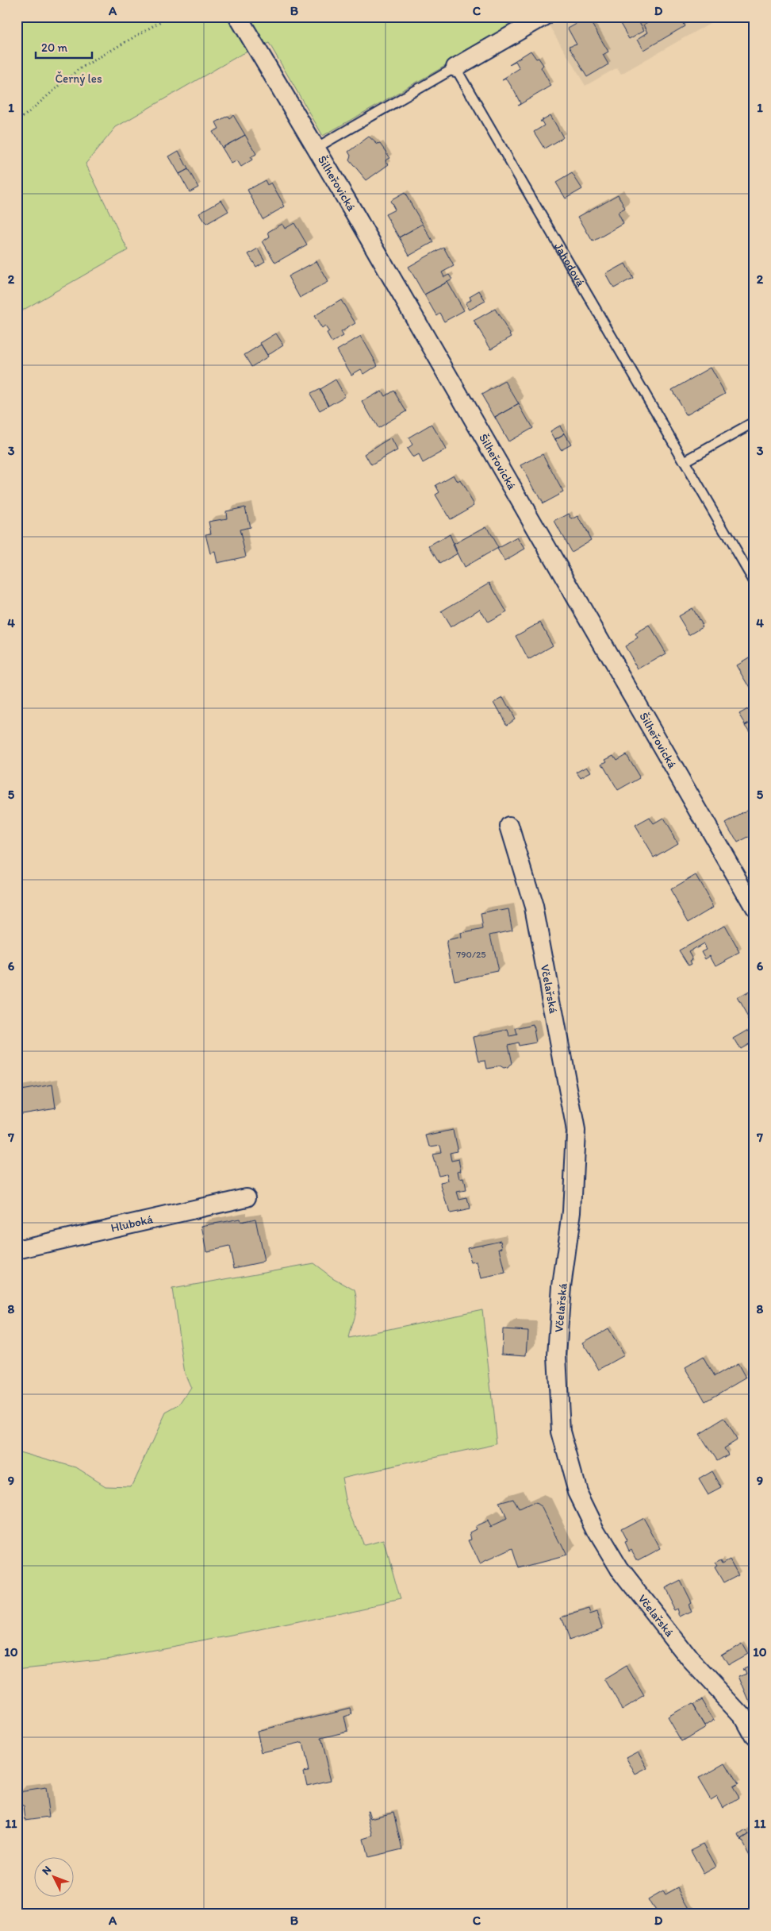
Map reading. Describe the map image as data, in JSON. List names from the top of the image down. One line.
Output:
{"streets":{"street":["Šilheřovická","Včelařská","Hluboká"],"lane":["Jahodová"]},"parks":["Černý les"],"house_numbers":["790/25"],"scale_bar":"20 m","north":"top left","grid":{"columns":["A","B","C","D"],"rows":["1","2","3","4","5","6","7","8","9","10","11"]}}
